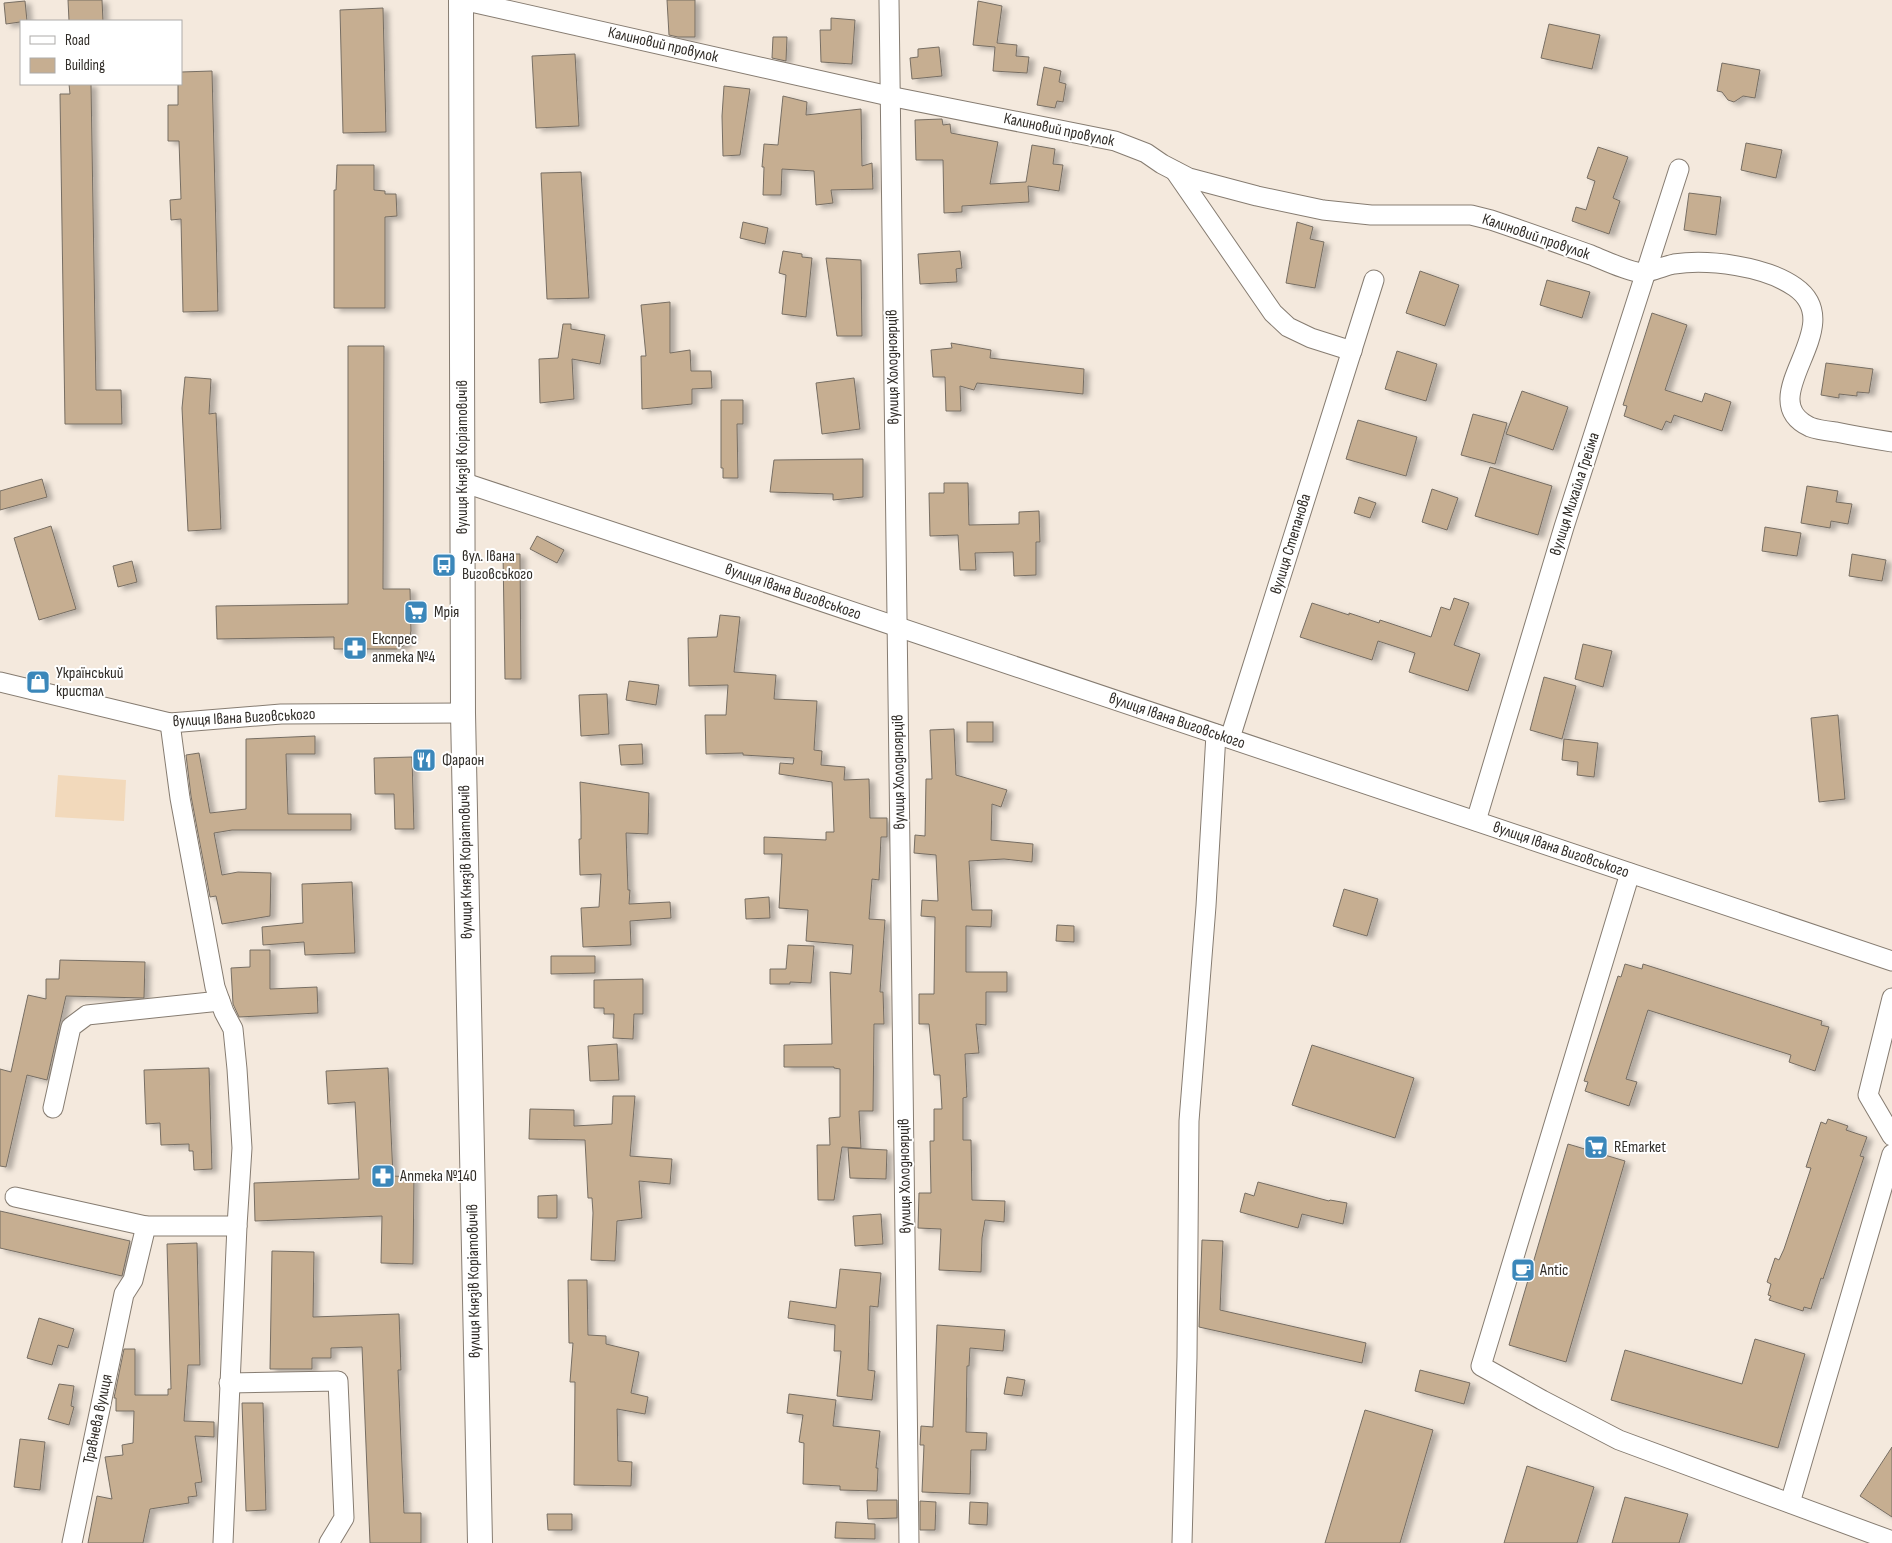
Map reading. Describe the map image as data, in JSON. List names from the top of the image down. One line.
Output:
{"streets":{"main road":["вулиця Князів Коріатовичів"],"street":["Калиновий провулок","вулиця Холодноярців","вулиця Михайла Грейма","вулиця Степанова","вулиця Івана Виговського","Травнева вулиця"]},"crossings":[["Калиновий провулок","вулиця Холодноярців"],["Калиновий провулок","вулиця Князів Коріатовичів"],["Калиновий провулок","вулиця Михайла Грейма"],["вулиця Холодноярців","вулиця Івана Виговського"],["вулиця Князів Коріатовичів","вулиця Івана Виговського"],["вулиця Михайла Грейма","вулиця Івана Виговського"],["вулиця Степанова","вулиця Івана Виговського"]],"places":{"bus stop":["вул. Івана Виговського"],"supermarket":["Мрія","REmarket"],"pharmacy":["Експрес аптека №4","Аптека №140"],"shop":["Український кристал"],"restaurant":["Фараон"],"cafe":["Antic"]},"legend":["Road","Building"]}
